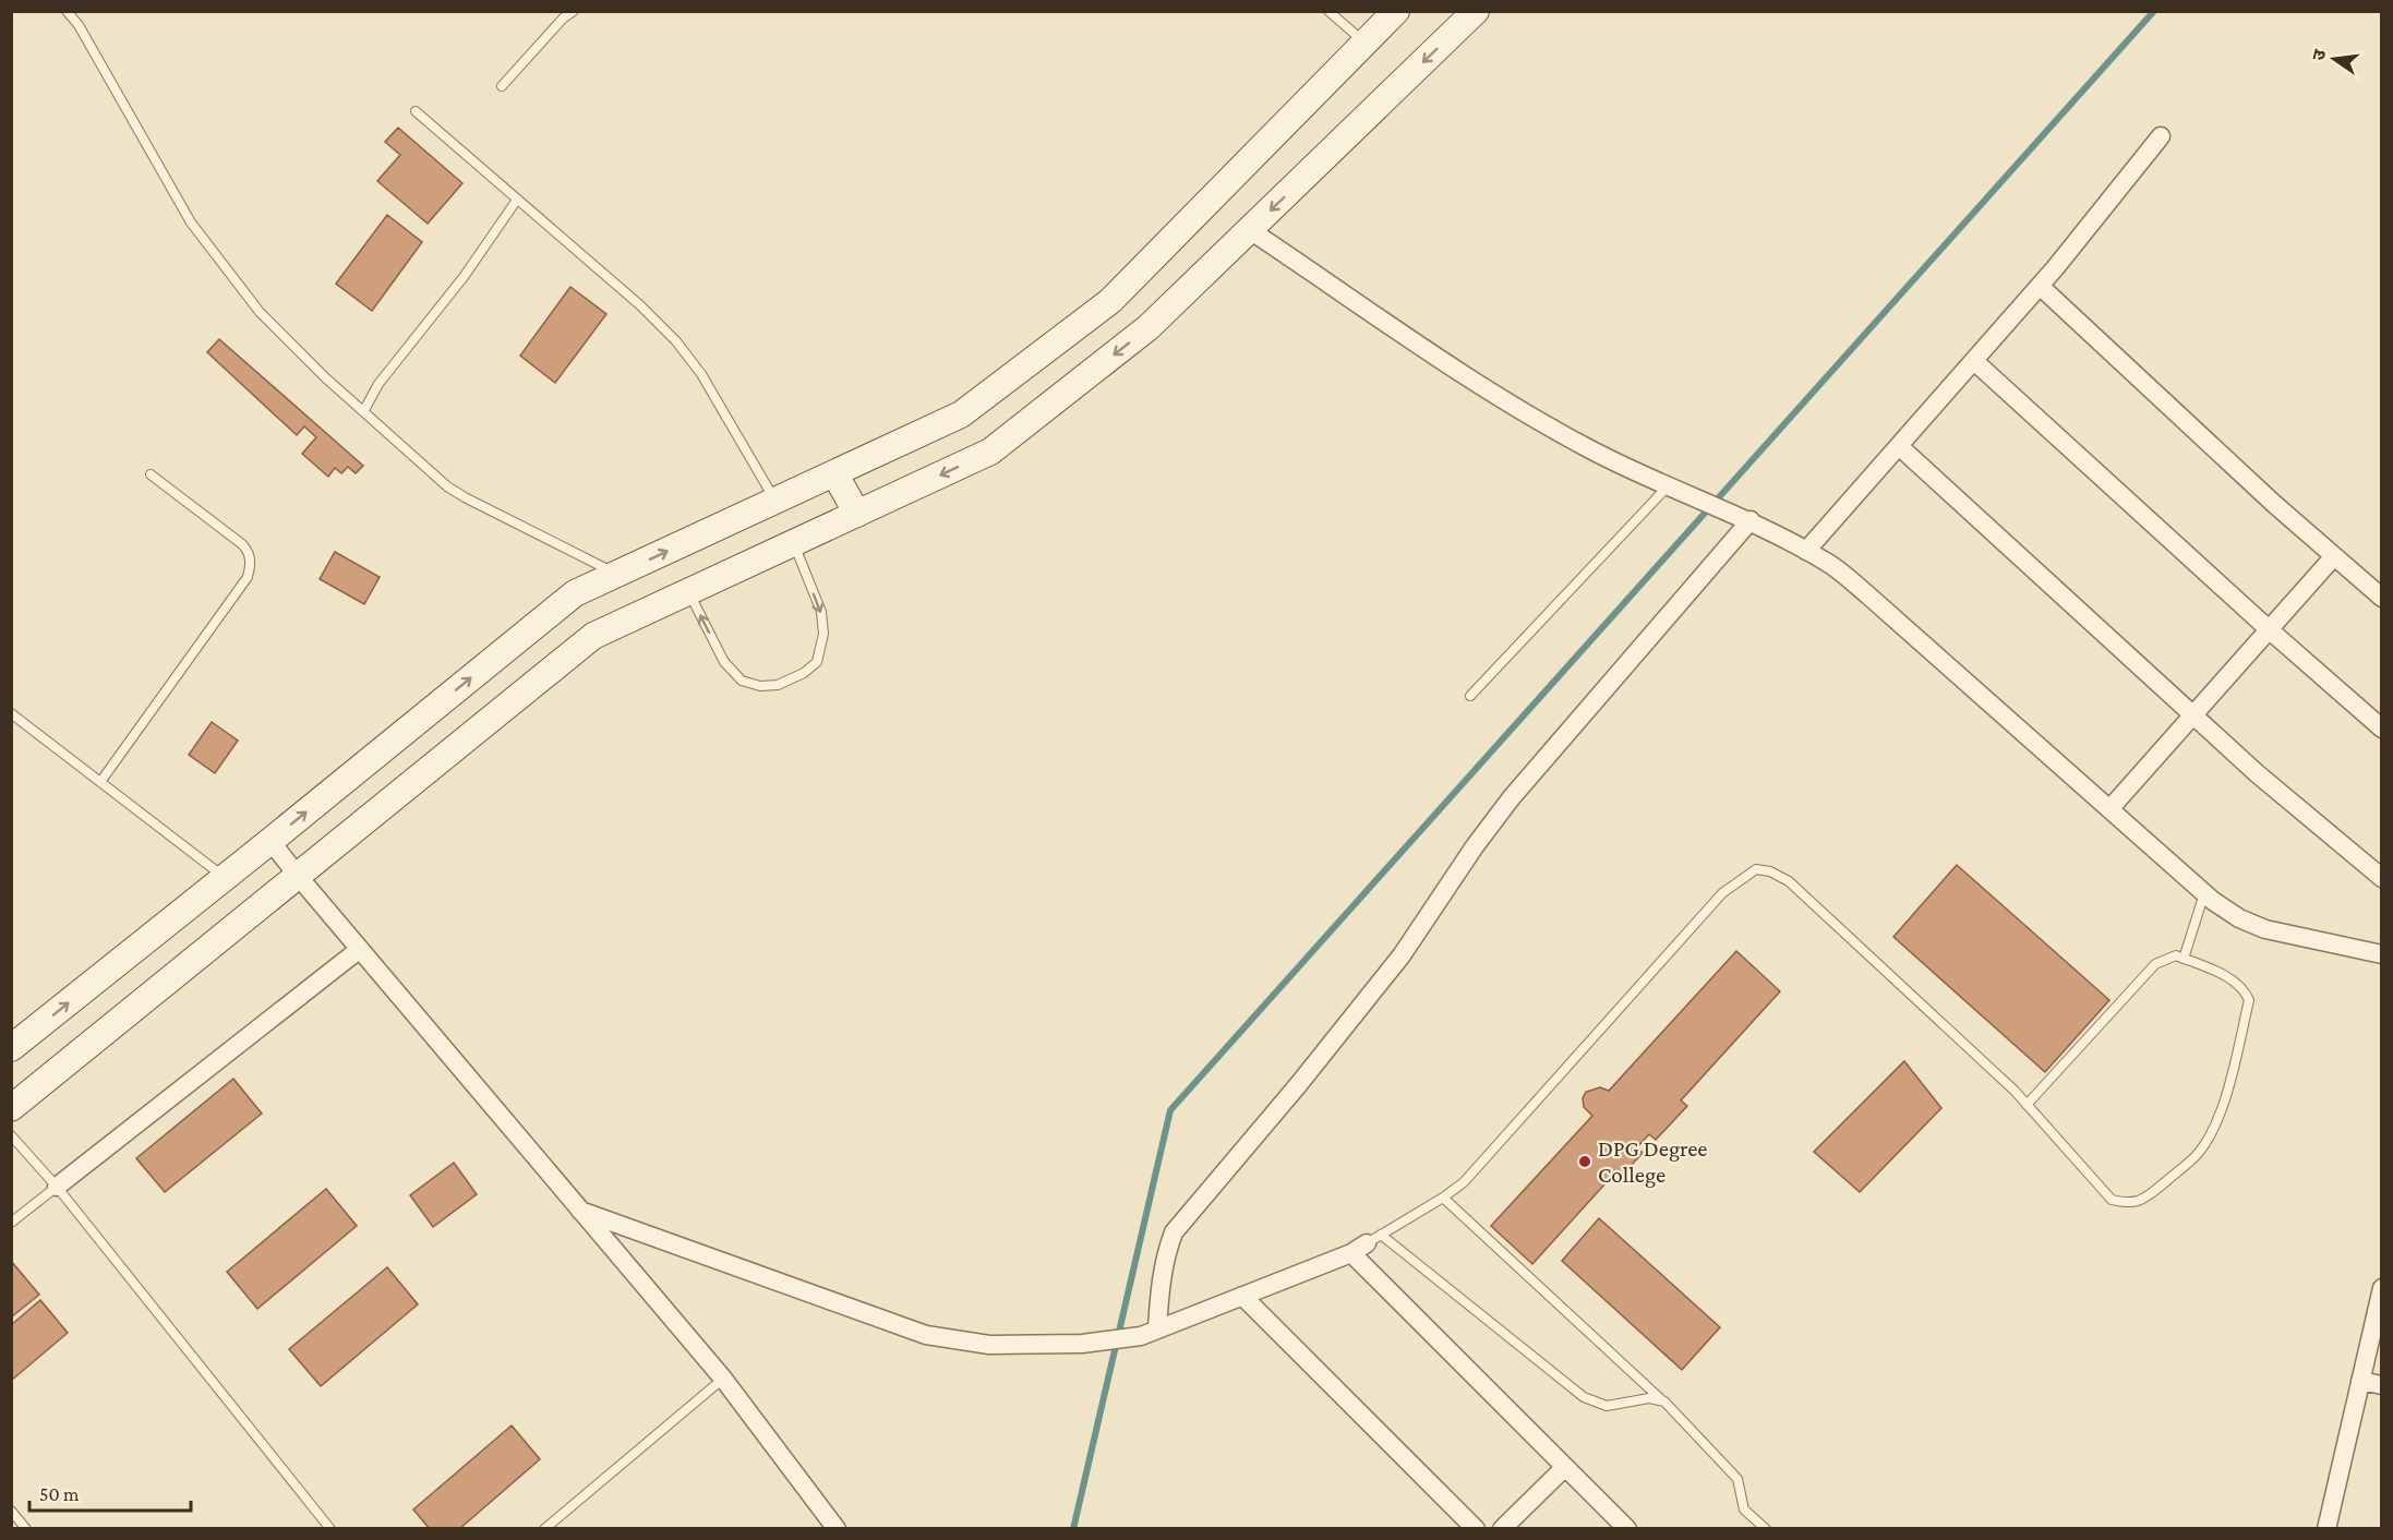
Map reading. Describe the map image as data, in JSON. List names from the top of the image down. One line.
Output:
{"places":["DPG Degree College"],"scale_bar":"50 m","north":"left"}
